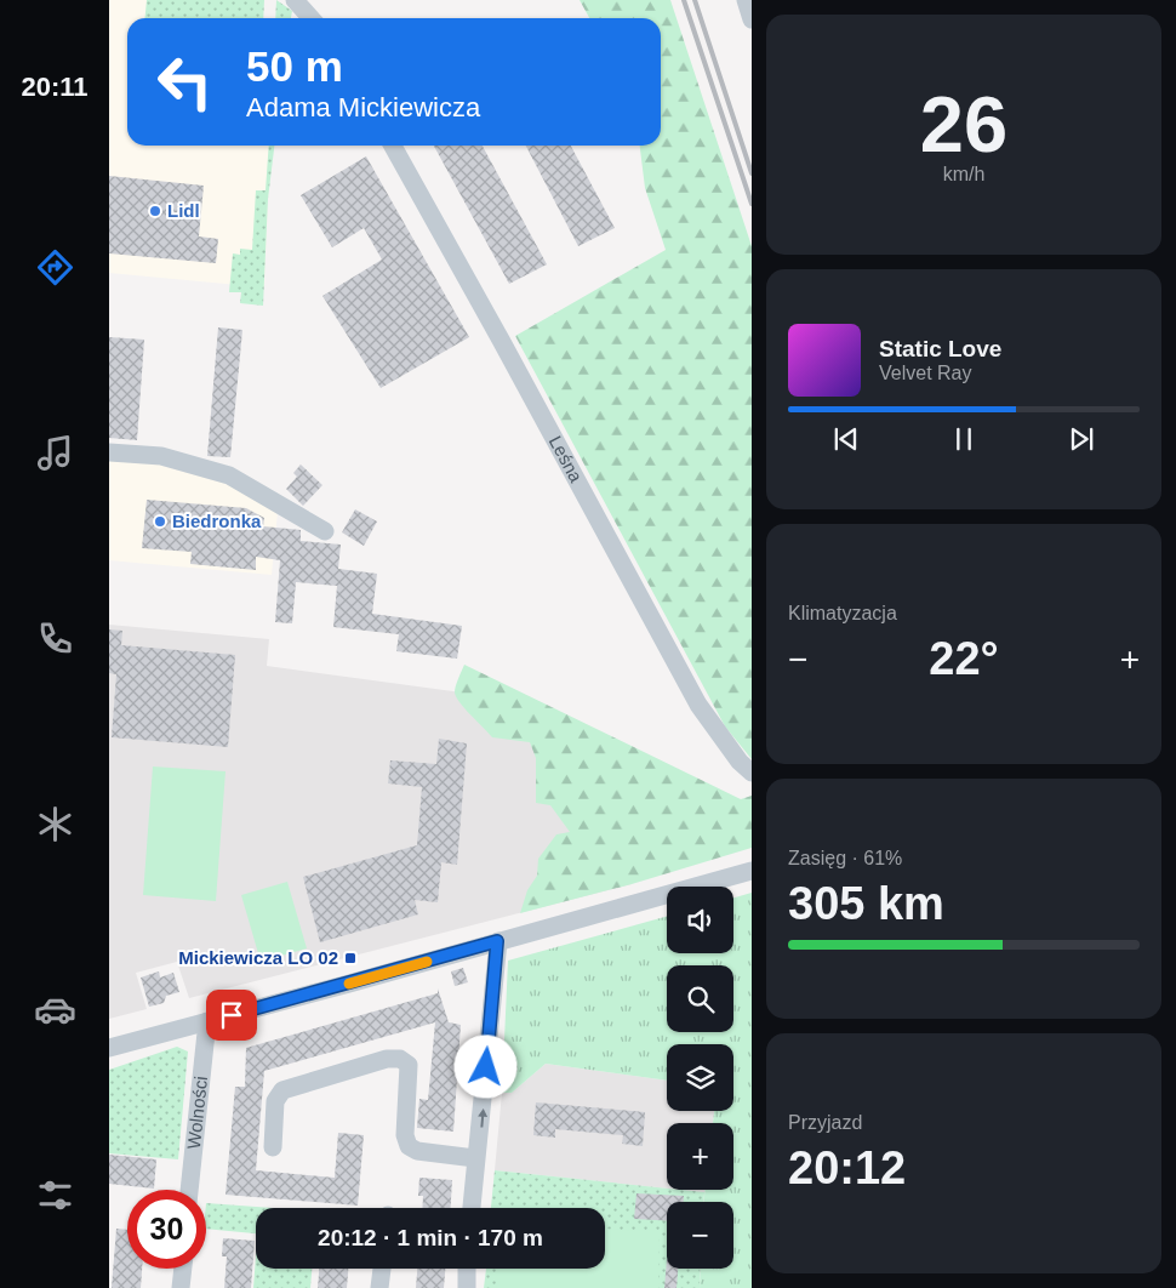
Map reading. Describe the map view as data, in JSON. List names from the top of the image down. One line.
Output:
{"streets":{"street":["Leśna","Wolności"]},"places":{"other":["Lidl","Biedronka"],"transit":["Mickiewicza LO 02"]},"page":{"tabs":"20:11","tile":[["26","km/h"],"Klimatyzacja",["Zasięg · 61%","305 km"],["Przyjazd","20:12"]],"turn":["50 m","Adama Mickiewicza"],"song":["Static Love","Velvet Ray"],"heat":["−","22°","+"],"map_buttons":["+","−"],"limit":"30","trip":"20:12 · 1 min · 170 m"}}
